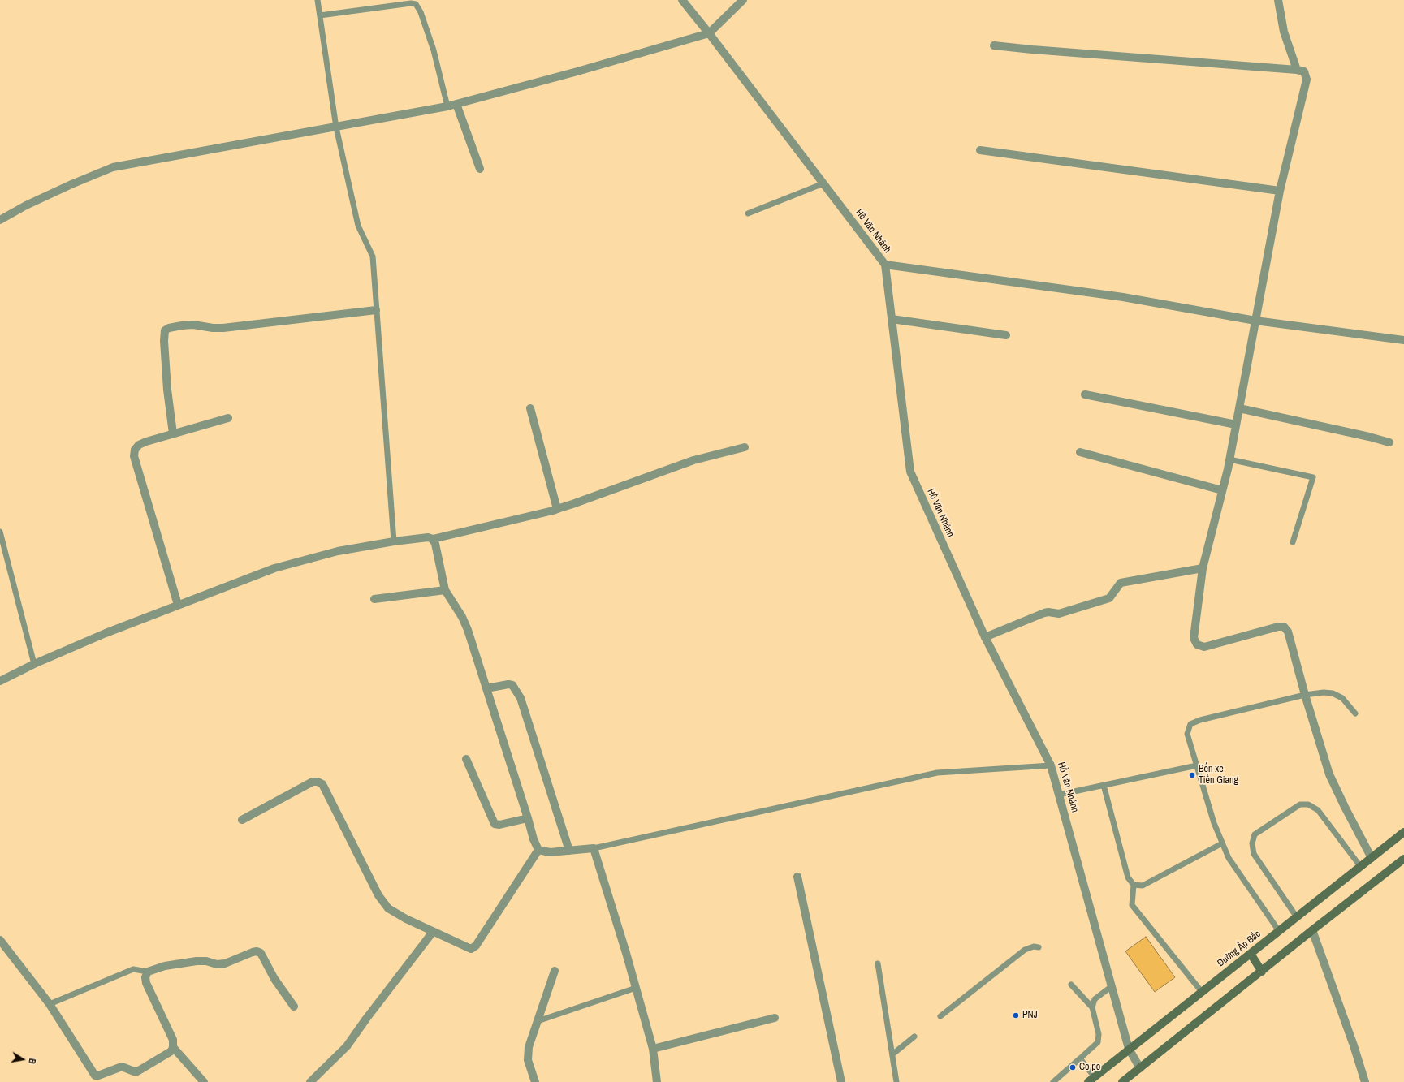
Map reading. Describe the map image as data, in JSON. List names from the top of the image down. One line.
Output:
{"streets":{"main road":["Đường Ấp Bắc"],"street":["Hồ Văn Nhánh"]},"crossings":[["Hồ Văn Nhánh","Đường Ấp Bắc"]],"places":["Bến xe Tiền Giang","PNJ","Co po"],"north":"right"}
